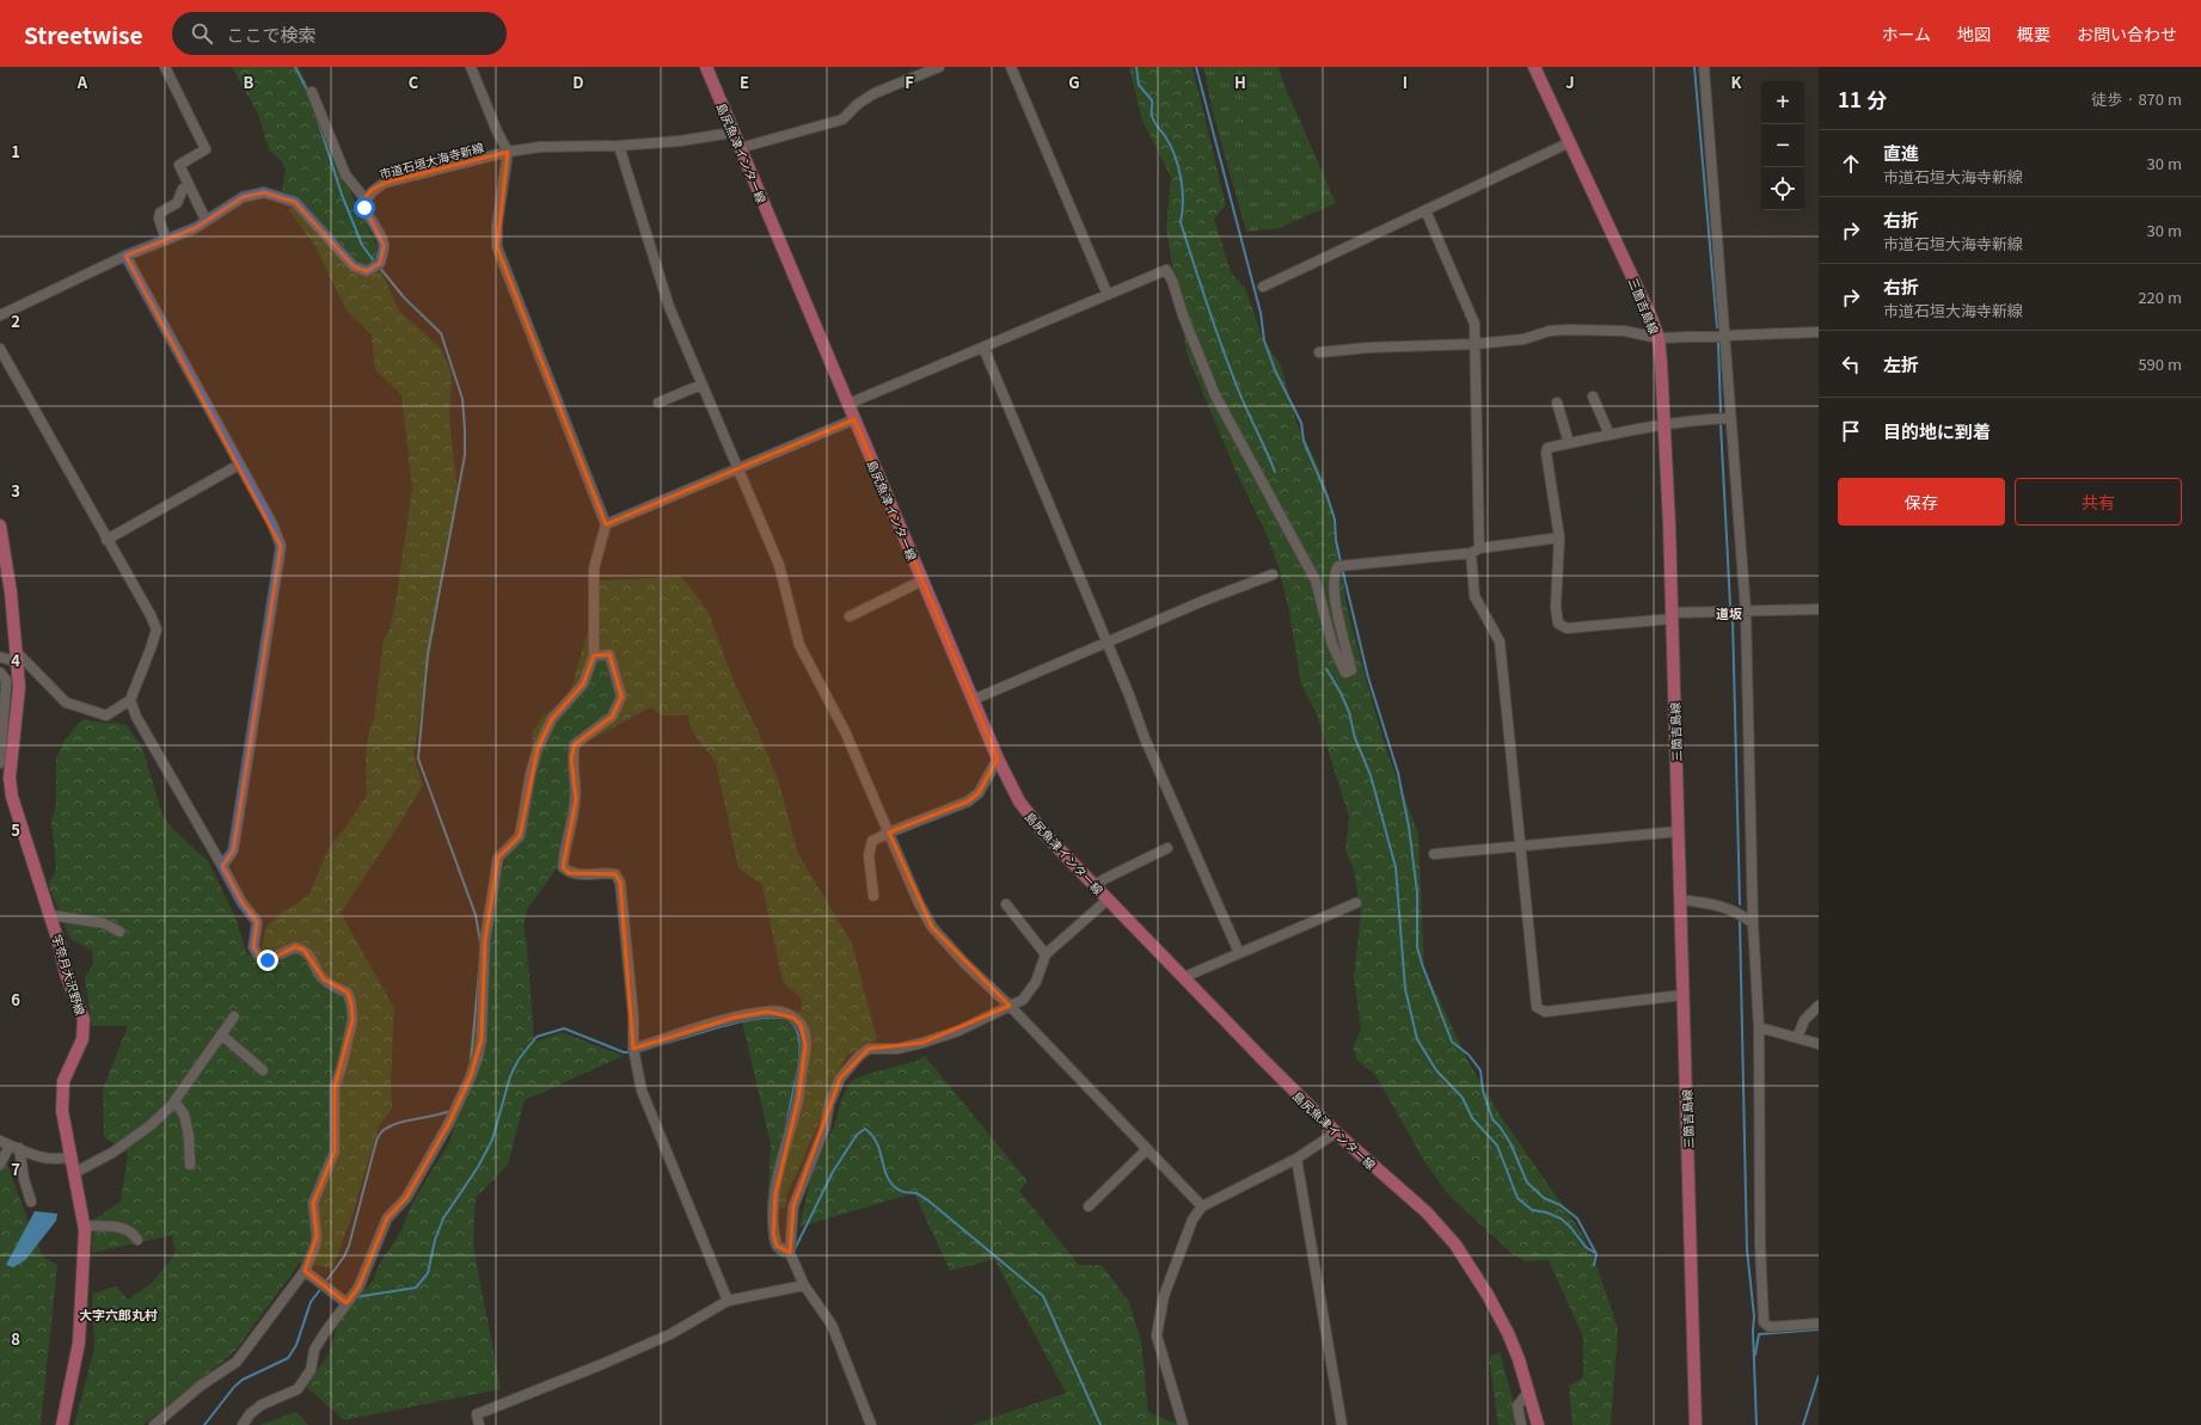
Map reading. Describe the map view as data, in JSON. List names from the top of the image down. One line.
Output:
{"streets":{"main road":["島尻魚津インター線","三箇吉島線","宇奈月大沢野線"],"street":["市道石垣大海寺新線"]},"crossings":[["島尻魚津インター線","市道石垣大海寺新線"]],"districts":["道坂","大字六郎丸村"],"page":{"header":"Streetwise","search":"ここで検索","nav":["ホーム","地図","概要","お問い合わせ"],"heading":["11 分","徒歩 · 870 m"],"map_buttons":["+","−"],"list":[["直進","市道石垣大海寺新線","30 m"],["右折","市道石垣大海寺新線","30 m"],["右折","市道石垣大海寺新線","220 m"],["左折","590 m"],"目的地に到着"],"buttons":["保存","共有"]},"grid":{"columns":["A","B","C","D","E","F","G","H","I","J","K"],"rows":["1","2","3","4","5","6","7","8"]}}
